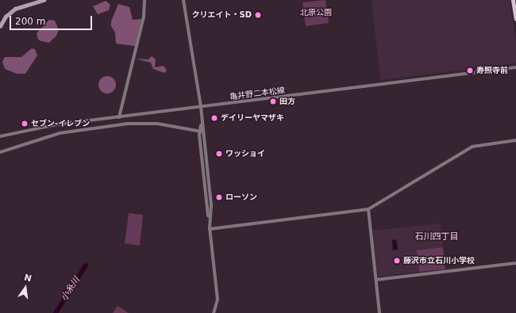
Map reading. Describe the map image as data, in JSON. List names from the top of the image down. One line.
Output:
{"streets":{"street":["亀井野二本松線"]},"districts":["石川四丁目"],"water":["小糸川"],"parks":["北原公園"],"places":["クリエイト・SD","寿照寺前","田方","デイリーヤマザキ","セブン-イレブン","ワッショイ","ローソン","藤沢市立石川小学校"],"scale_bar":"200 m","north":"top"}
